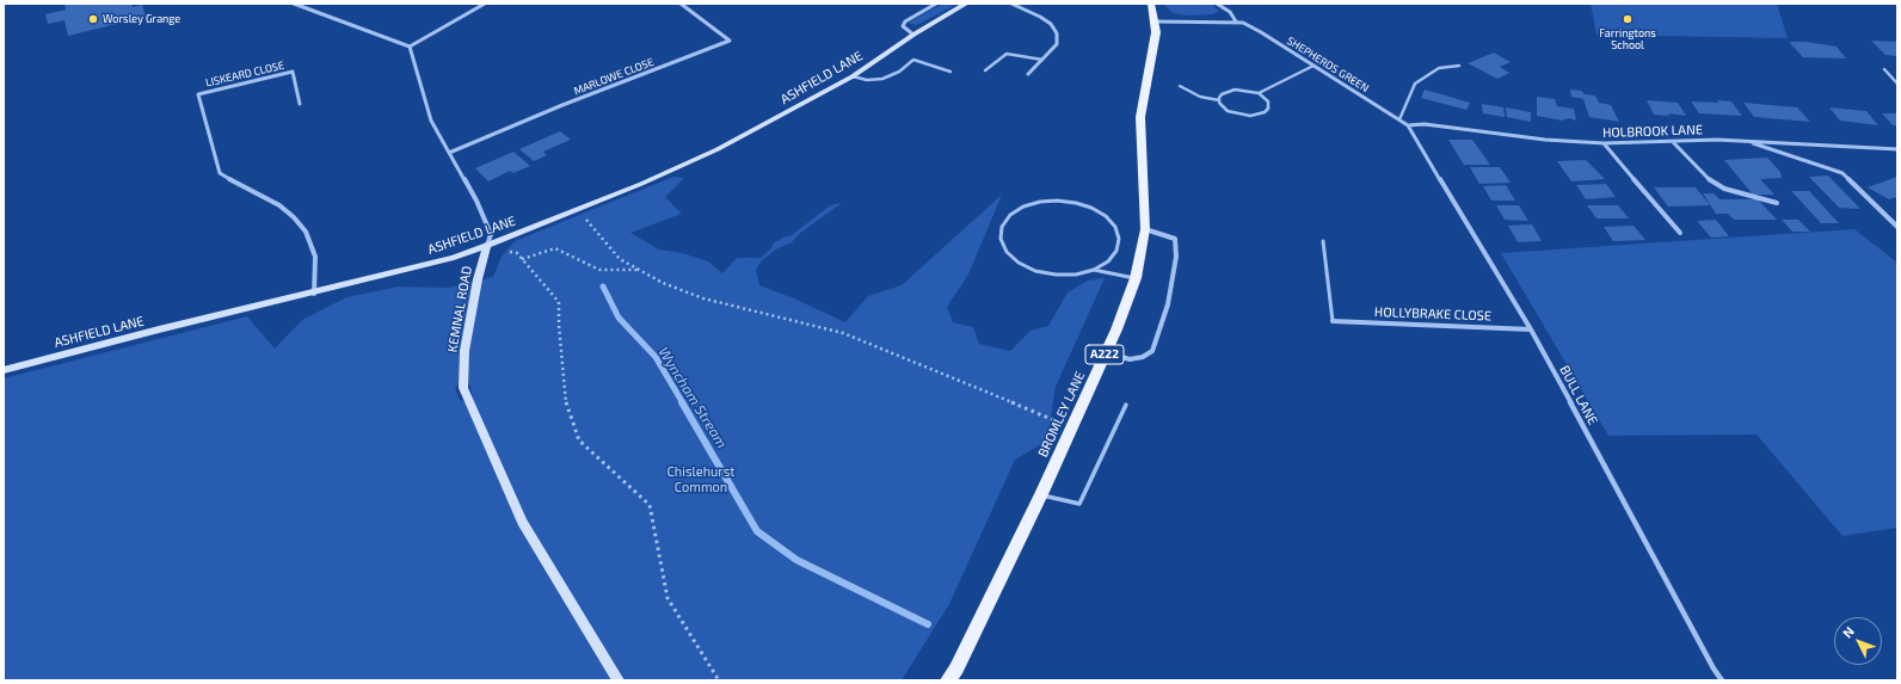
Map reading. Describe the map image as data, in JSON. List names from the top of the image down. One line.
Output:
{"streets":{"main road":["A222","BROMLEY LANE"],"street":["SHEPHERDS GREEN","LISKEARD CLOSE","MARLOWE CLOSE","ASHFIELD LANE","HOLBROOK LANE","KEMNAL ROAD","HOLLYBRAKE CLOSE","BULL LANE"]},"crossings":[["SHEPHERDS GREEN","HOLBROOK LANE"],["SHEPHERDS GREEN","BULL LANE"],["SHEPHERDS GREEN","BROMLEY LANE"],["LISKEARD CLOSE","ASHFIELD LANE"],["MARLOWE CLOSE","KEMNAL ROAD"],["ASHFIELD LANE","KEMNAL ROAD"],["HOLBROOK LANE","BULL LANE"],["HOLLYBRAKE CLOSE","BULL LANE"]],"water":["Wyncham Stream"],"parks":["Chislehurst Common"],"places":["Worsley Grange","Farringtons School"],"north":"top left"}
